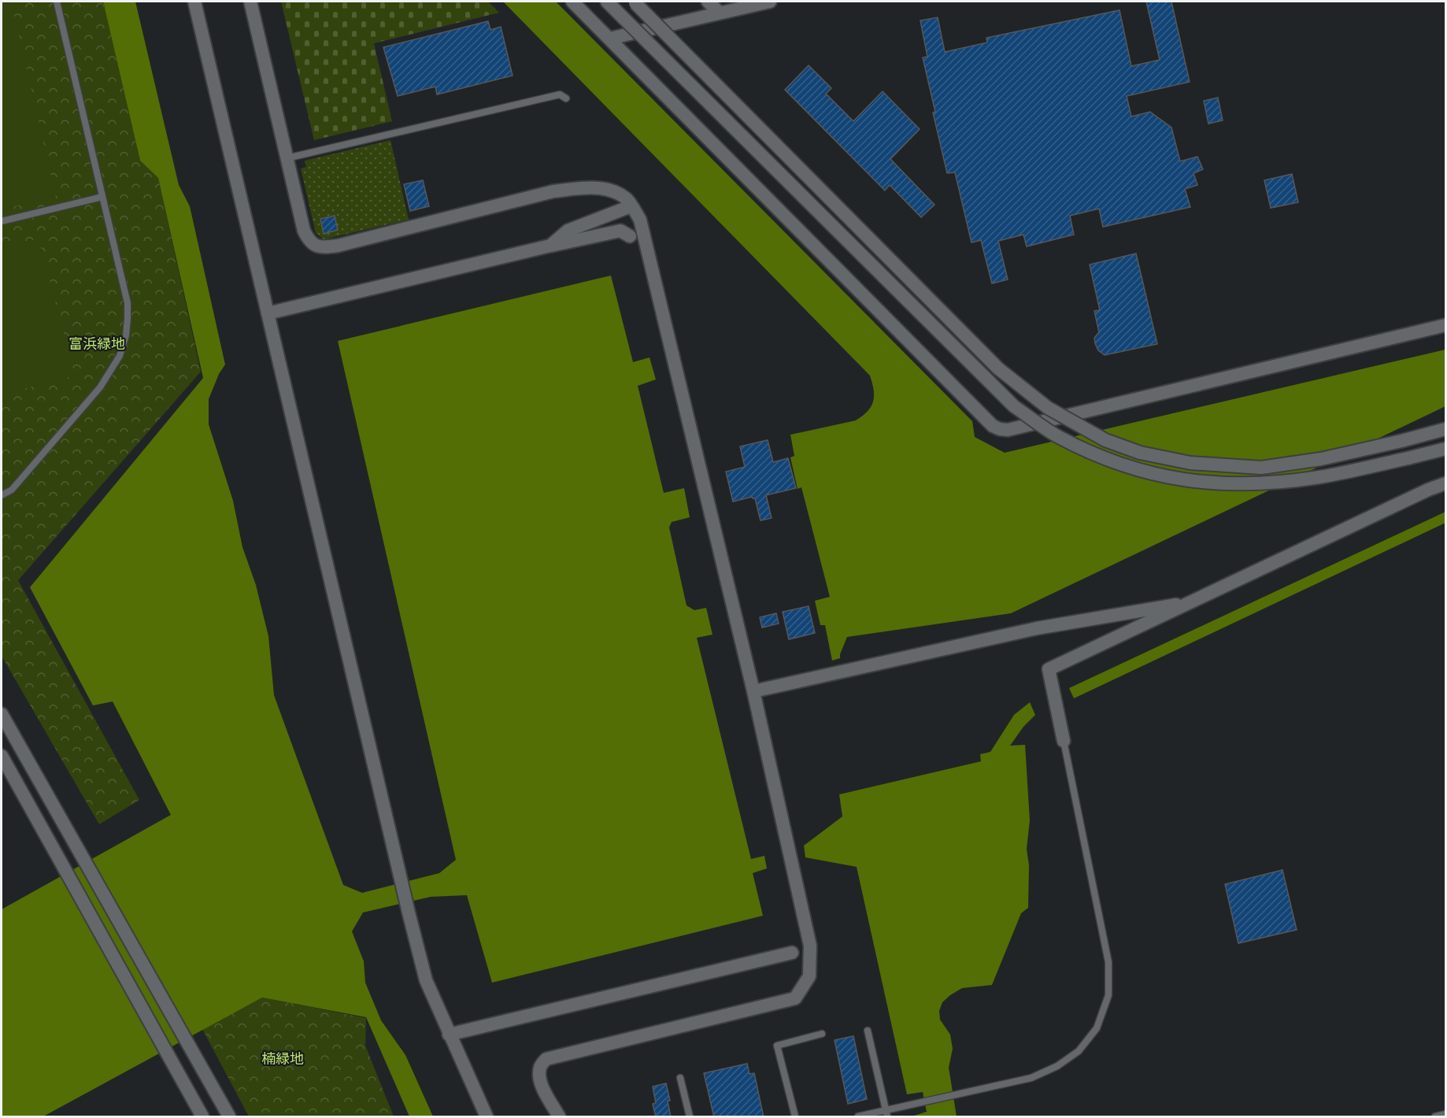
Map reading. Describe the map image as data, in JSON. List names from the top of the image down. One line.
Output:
{"parks":["富浜緑地","楠緑地"]}
